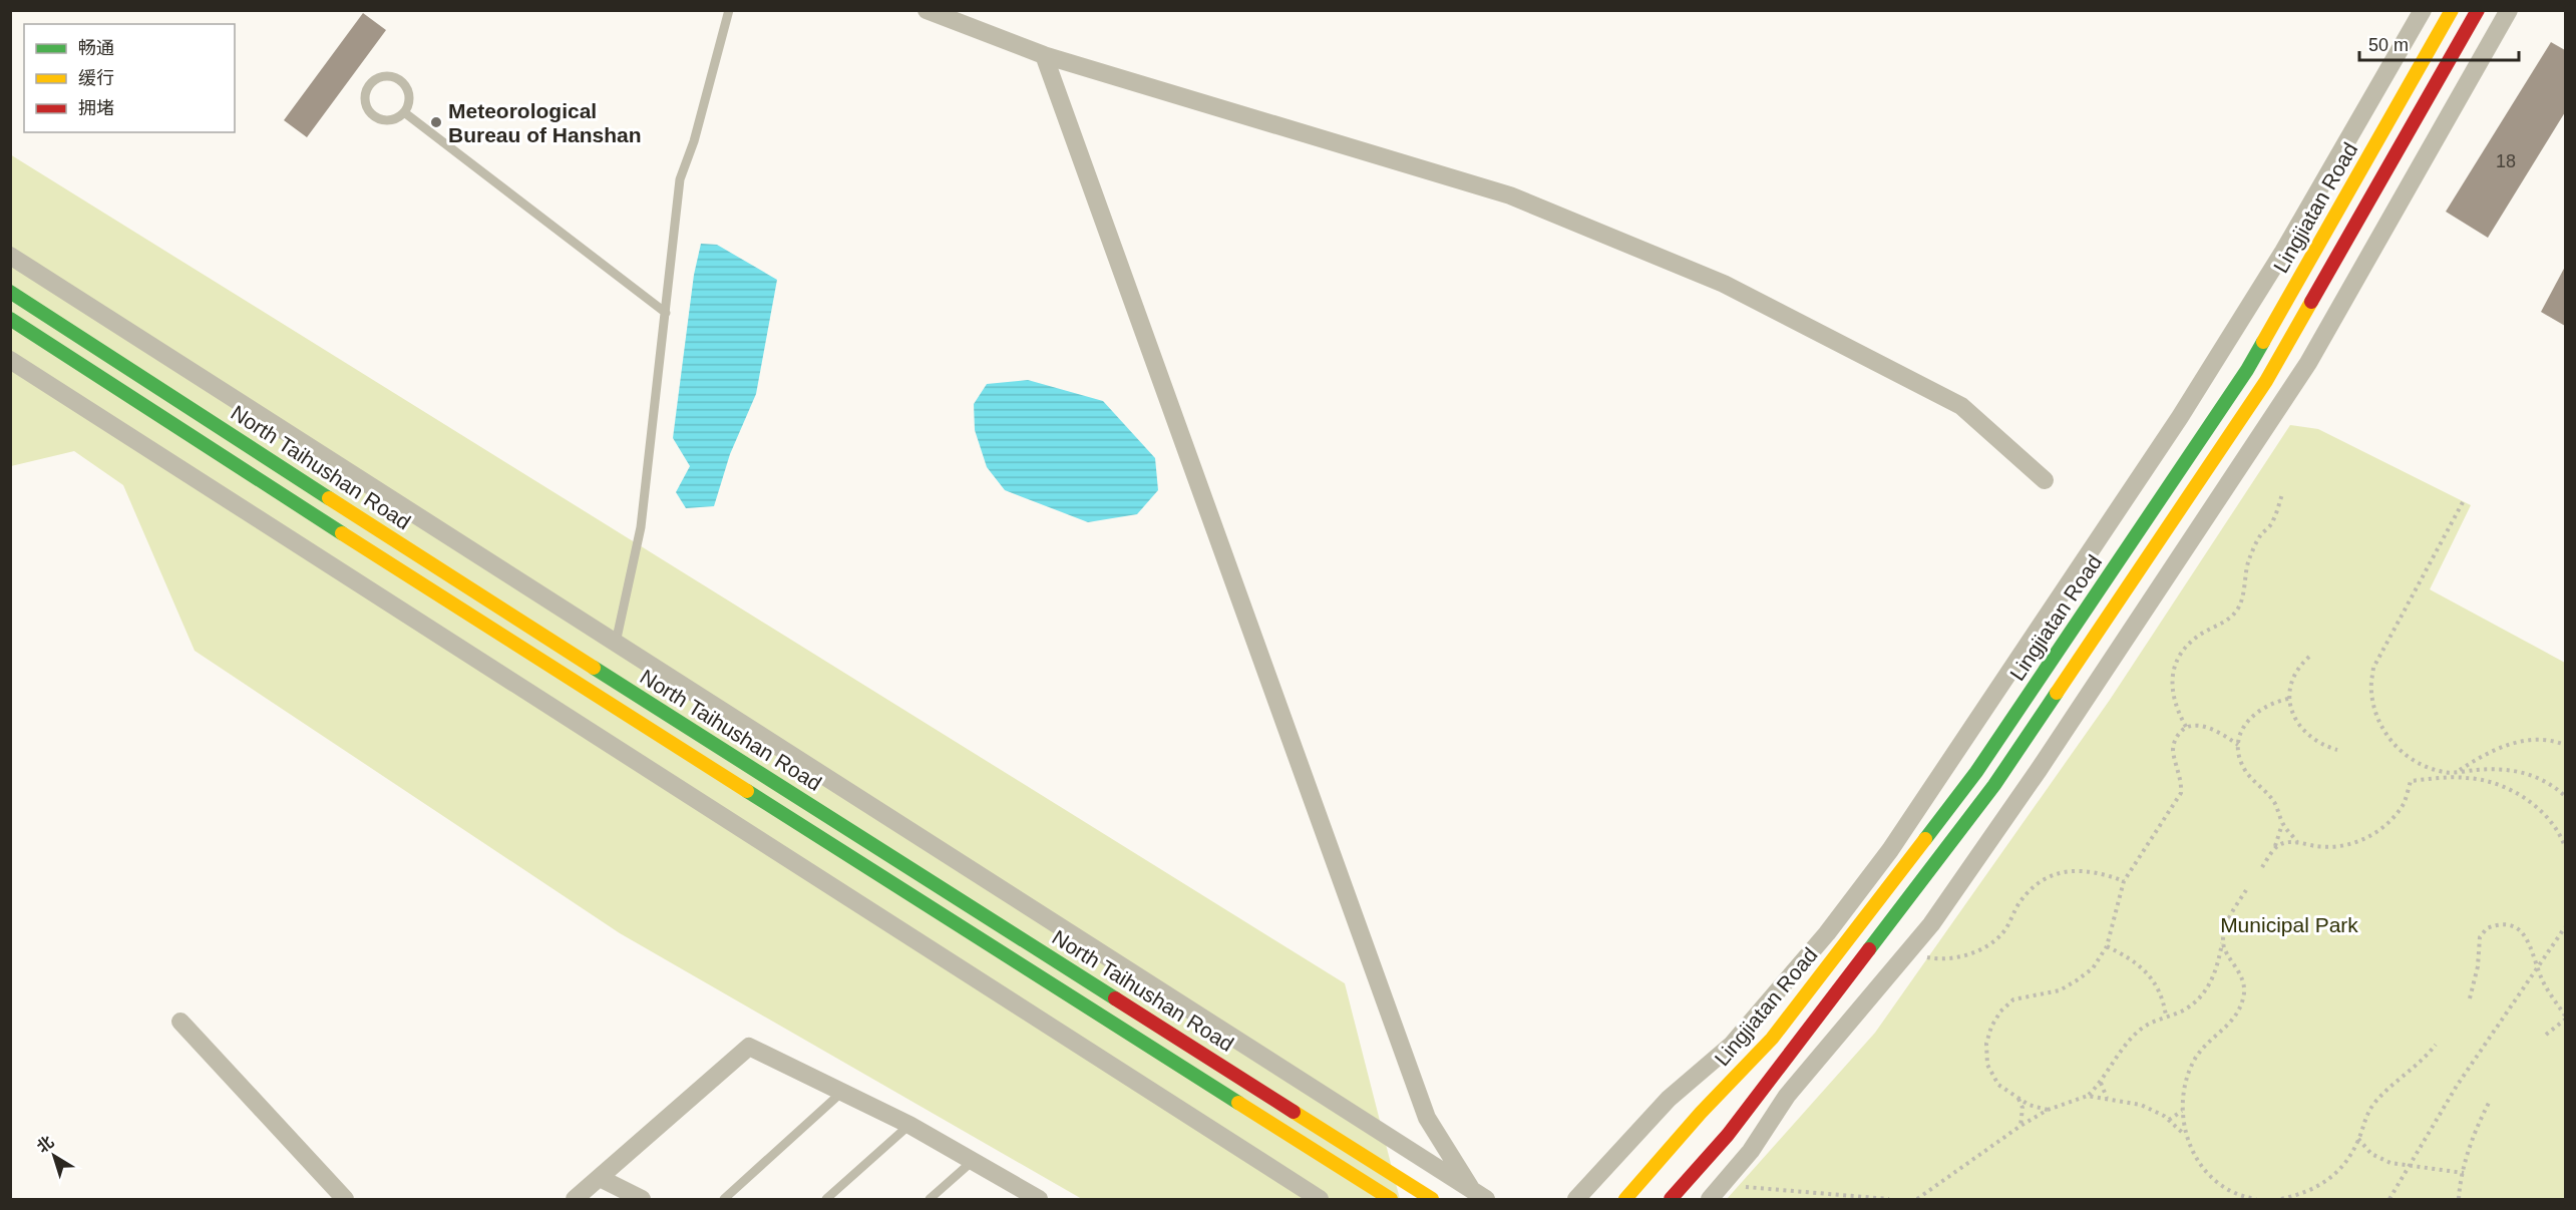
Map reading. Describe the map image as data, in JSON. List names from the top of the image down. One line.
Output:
{"streets":{"main road":["Lingjiatan Road","North Taihushan Road"]},"parks":["Municipal Park"],"places":["Meteorological Bureau of Hanshan"],"house_numbers":["18"],"legend":["畅通","缓行","拥堵"],"scale_bar":"50 m","north":"top left"}
